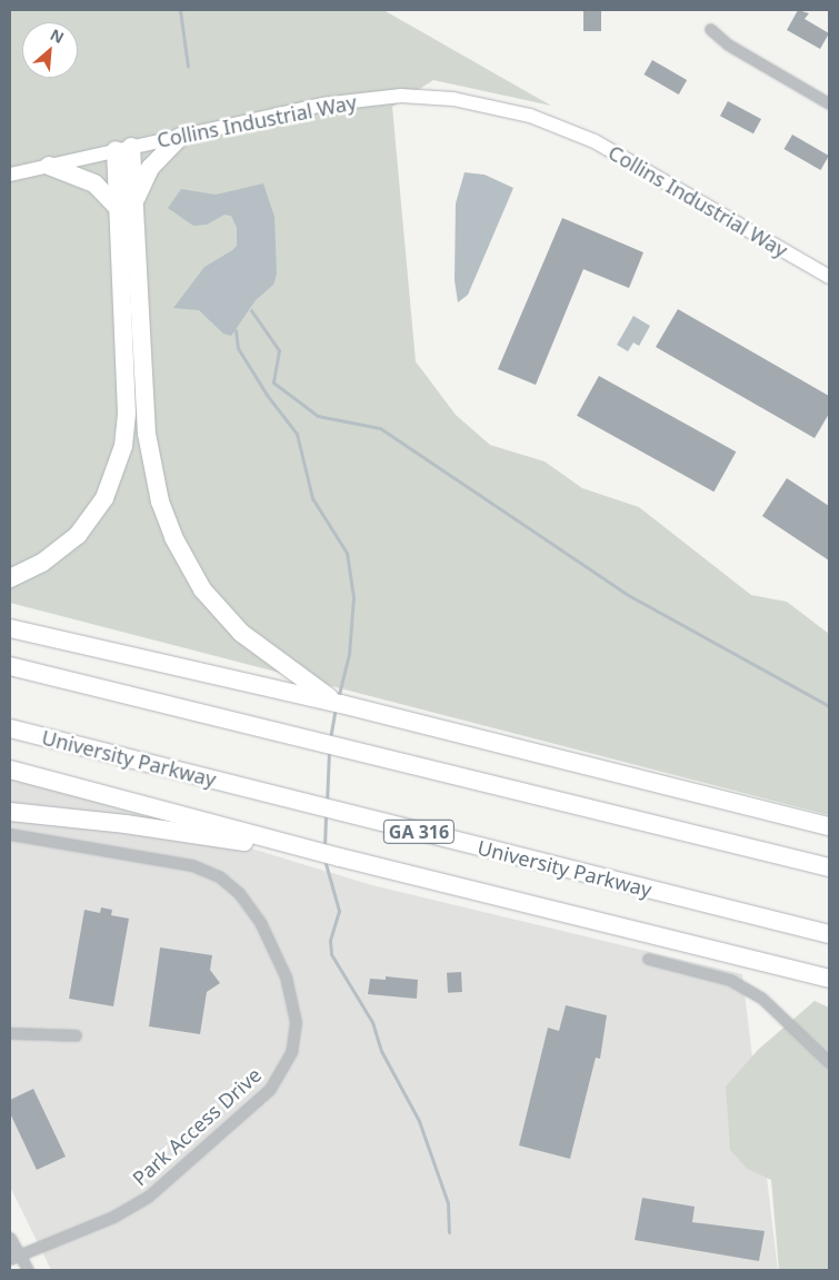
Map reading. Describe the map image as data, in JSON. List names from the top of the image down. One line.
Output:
{"streets":{"highway":["University Parkway","GA 316"],"street":["Collins Industrial Way","Park Access Drive"]},"north":"top right"}
